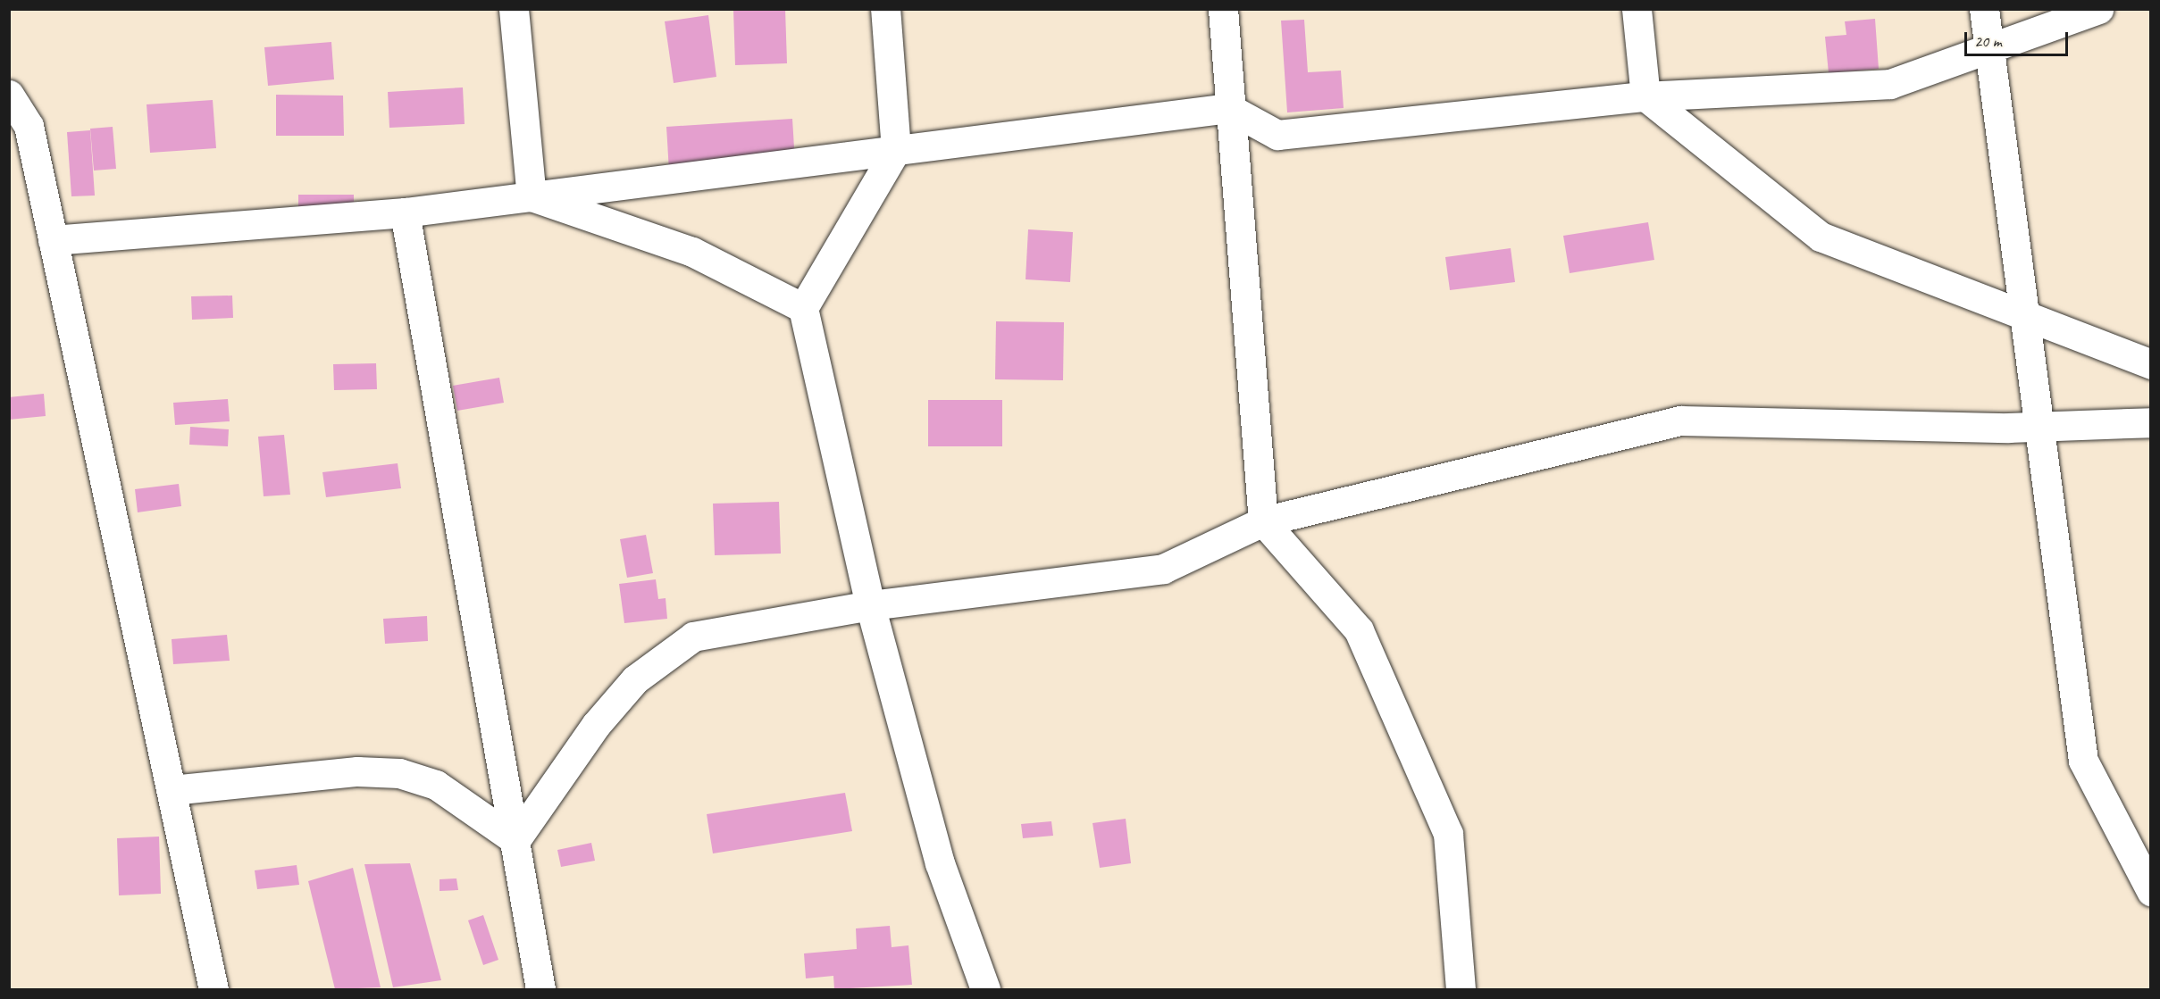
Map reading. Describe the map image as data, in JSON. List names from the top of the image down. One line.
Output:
{"scale_bar":"20 m"}
